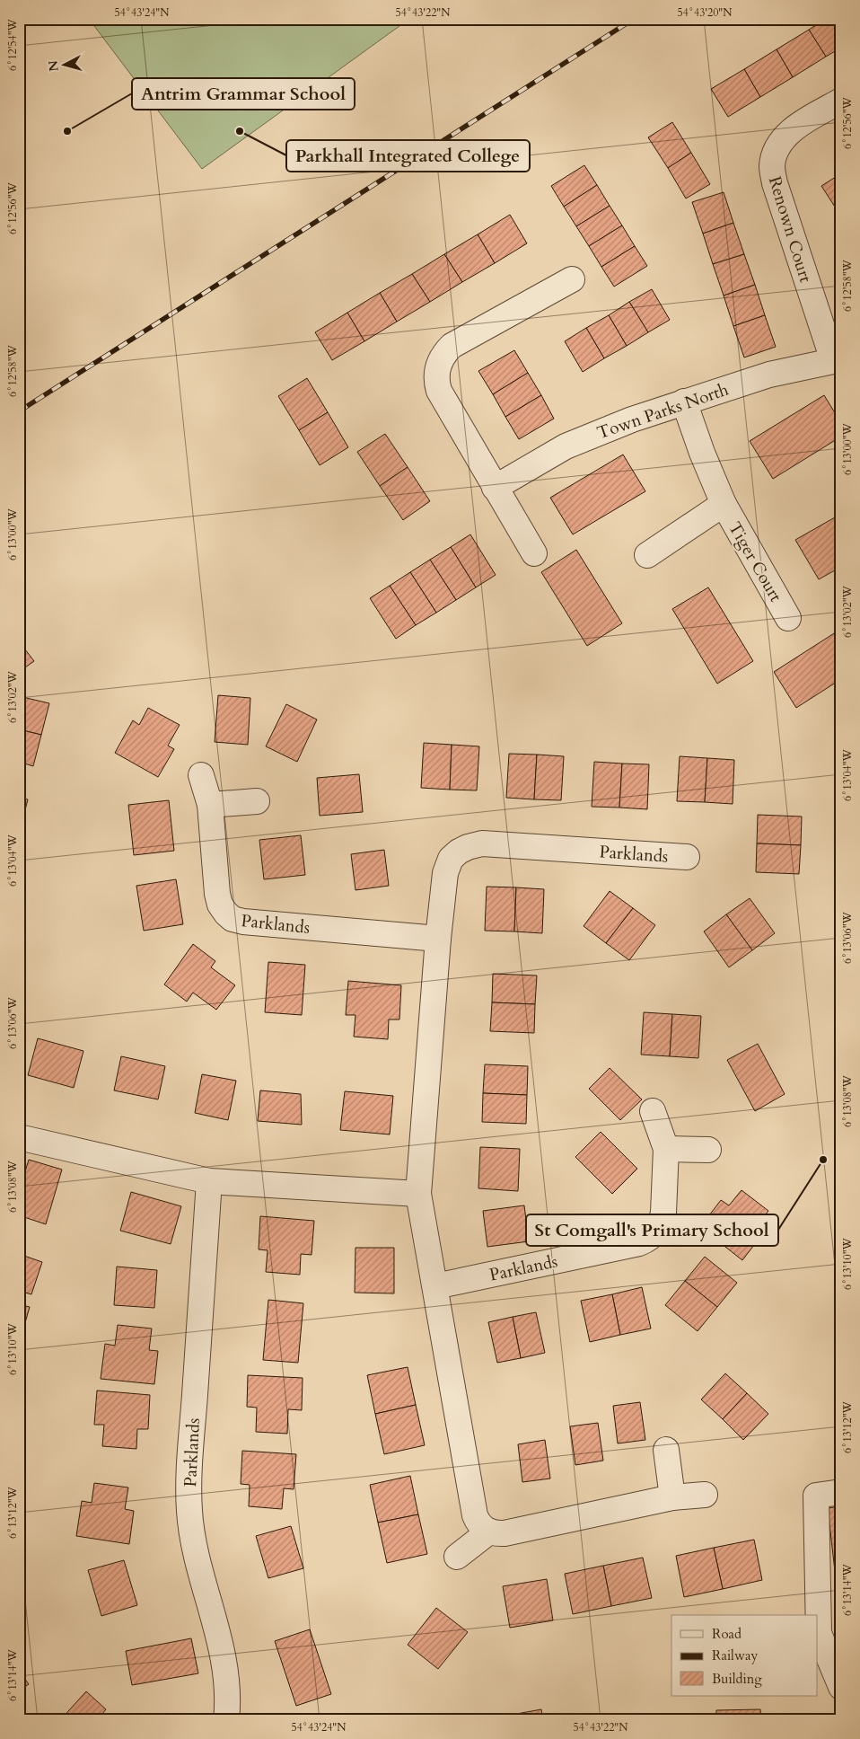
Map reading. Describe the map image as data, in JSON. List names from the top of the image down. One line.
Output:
{"streets":{"street":["Renown Court","Town Parks North","Tiger Court","Parklands"]},"crossings":[["Renown Court","Town Parks North"],["Town Parks North","Tiger Court"]],"places":["Antrim Grammar School","Parkhall Integrated College","St Comgall's Primary School"],"legend":["Road","Railway","Building"],"north":"left","coordinates":["54°43'24\"N","54°43'22\"N","54°43'20\"N","6°12'54\"W","6°12'56\"W","6°12'58\"W","6°13'00\"W","6°13'02\"W","6°13'04\"W","6°13'06\"W","6°13'08\"W","6°13'10\"W","6°13'12\"W","6°13'14\"W"]}
